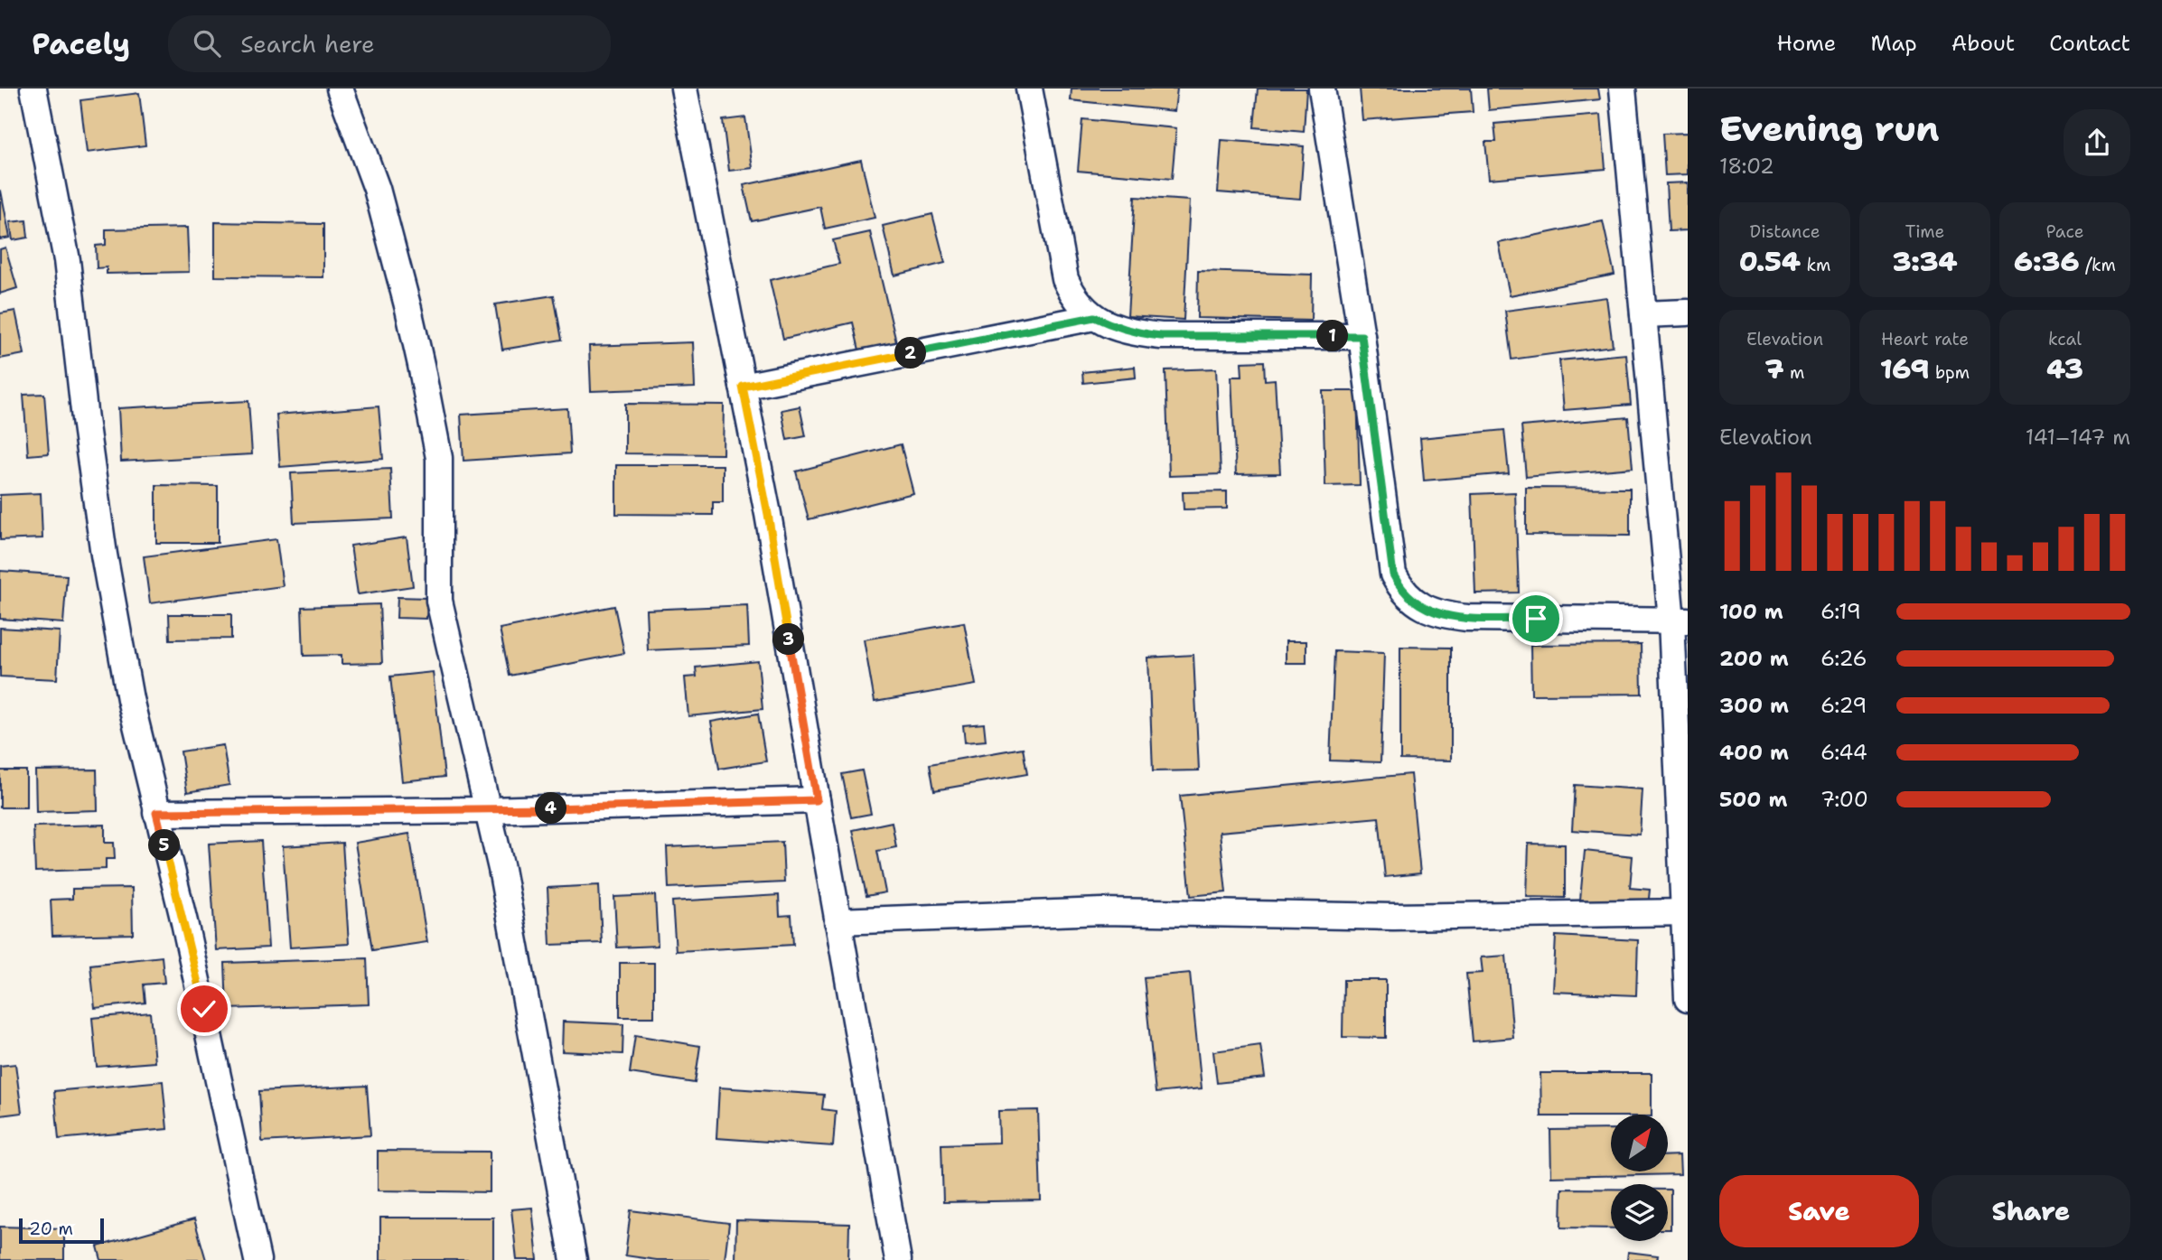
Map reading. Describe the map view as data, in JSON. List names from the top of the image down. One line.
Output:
{"scale_bar":"20 m","north":"top right","page":{"header":"Pacely","search":"Search here","nav":["Home","Map","About","Contact"],"heading":["Evening run","18:02"],"stats":[["Distance","0.54 km"],["Time","3:34"],["Pace","6:36 /km"],["Elevation","7 m"],["Heart rate","169 bpm"],["kcal","43"]],"pins":["1","2","3","4","5"],"chart":["Elevation","141–147 m"],"list":[{"name":"100 m","note":"6:19"},{"name":"200 m","note":"6:26"},{"name":"300 m","note":"6:29"},{"name":"400 m","note":"6:44"},{"name":"500 m","note":"7:00"}],"buttons":["Save","Share"],"scale":"20 m"}}
